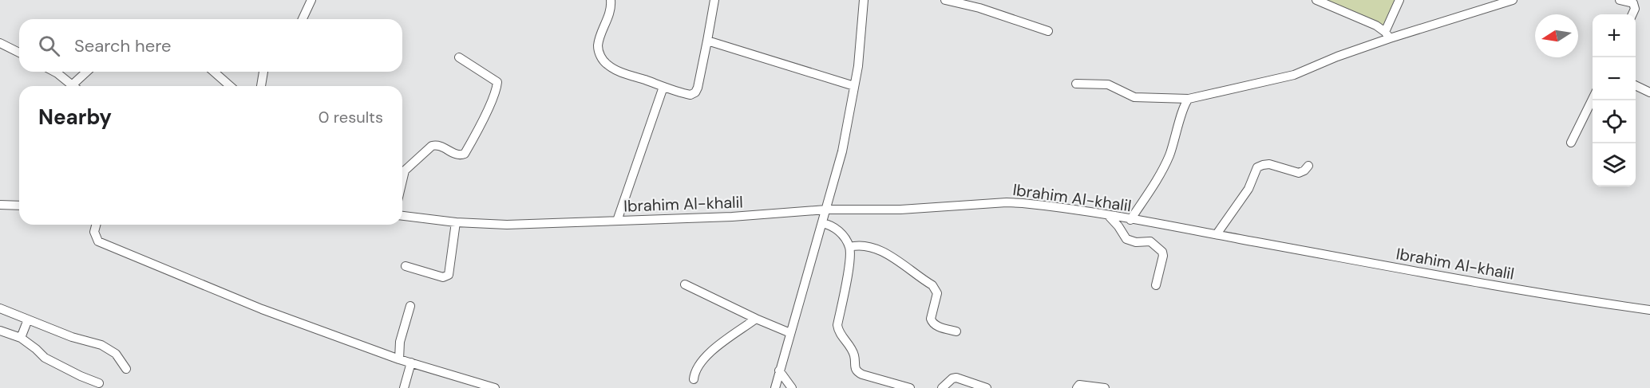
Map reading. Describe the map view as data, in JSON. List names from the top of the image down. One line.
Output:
{"streets":{"street":["Ibrahim Al-khalil"]},"north":"left","page":{"map_buttons":["+","−"],"search":"Search here","heading":["Nearby","0 results"]}}
